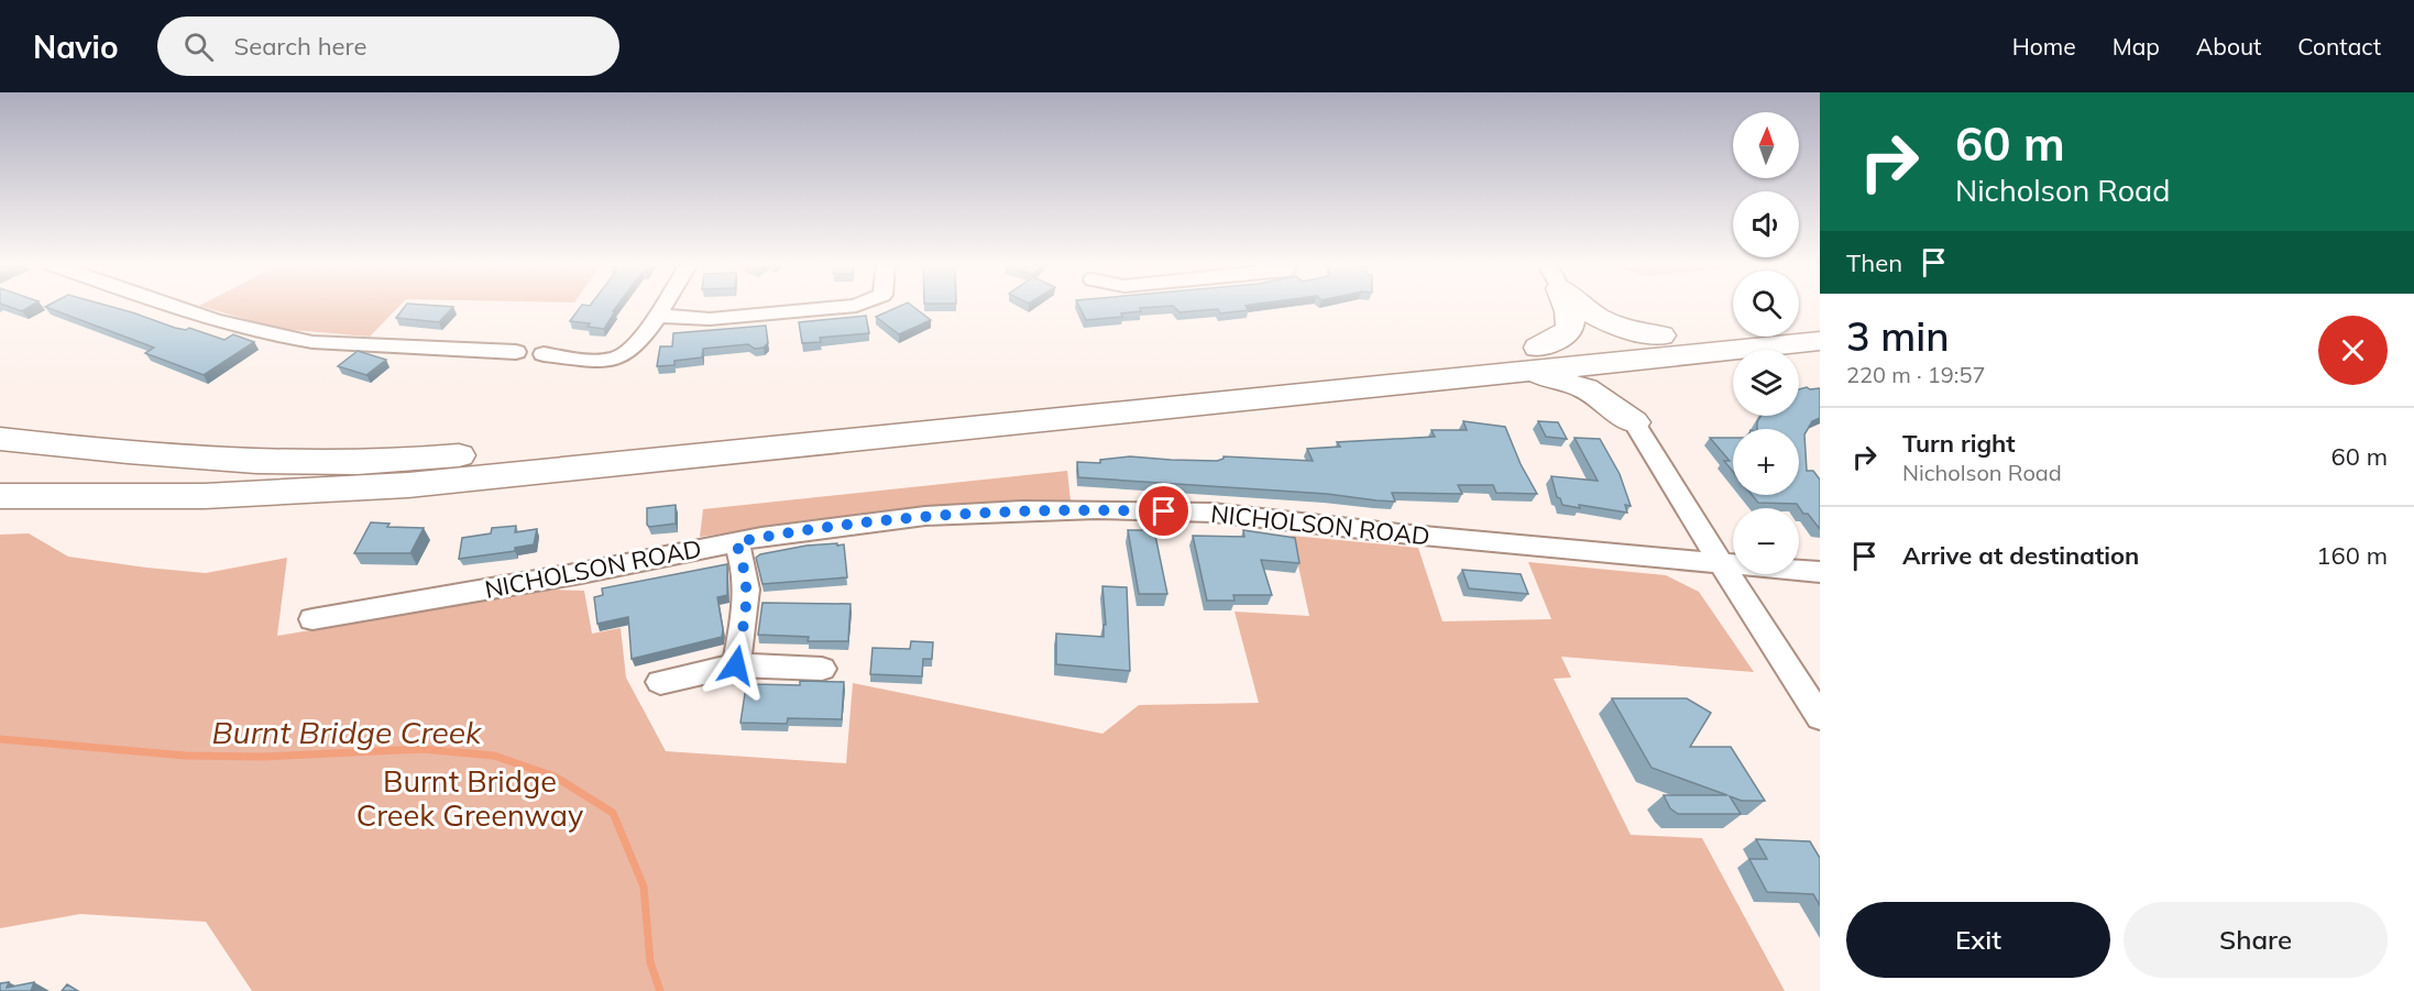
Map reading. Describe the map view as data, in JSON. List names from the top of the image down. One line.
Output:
{"streets":{"street":["NICHOLSON ROAD"]},"water":["Burnt Bridge Creek"],"parks":["Burnt Bridge Creek Greenway"],"north":"top","page":{"header":"Navio","search":"Search here","nav":["Home","Map","About","Contact"],"turn":["60 m","Nicholson Road"],"map_buttons":["+","−"],"then":"Then","heading":["3 min","220 m · 19:57"],"list":[{"name":"Turn right","note":"Nicholson Road","value":"60 m"},{"name":"Arrive at destination","value":"160 m"}],"buttons":["Exit","Share"]}}
